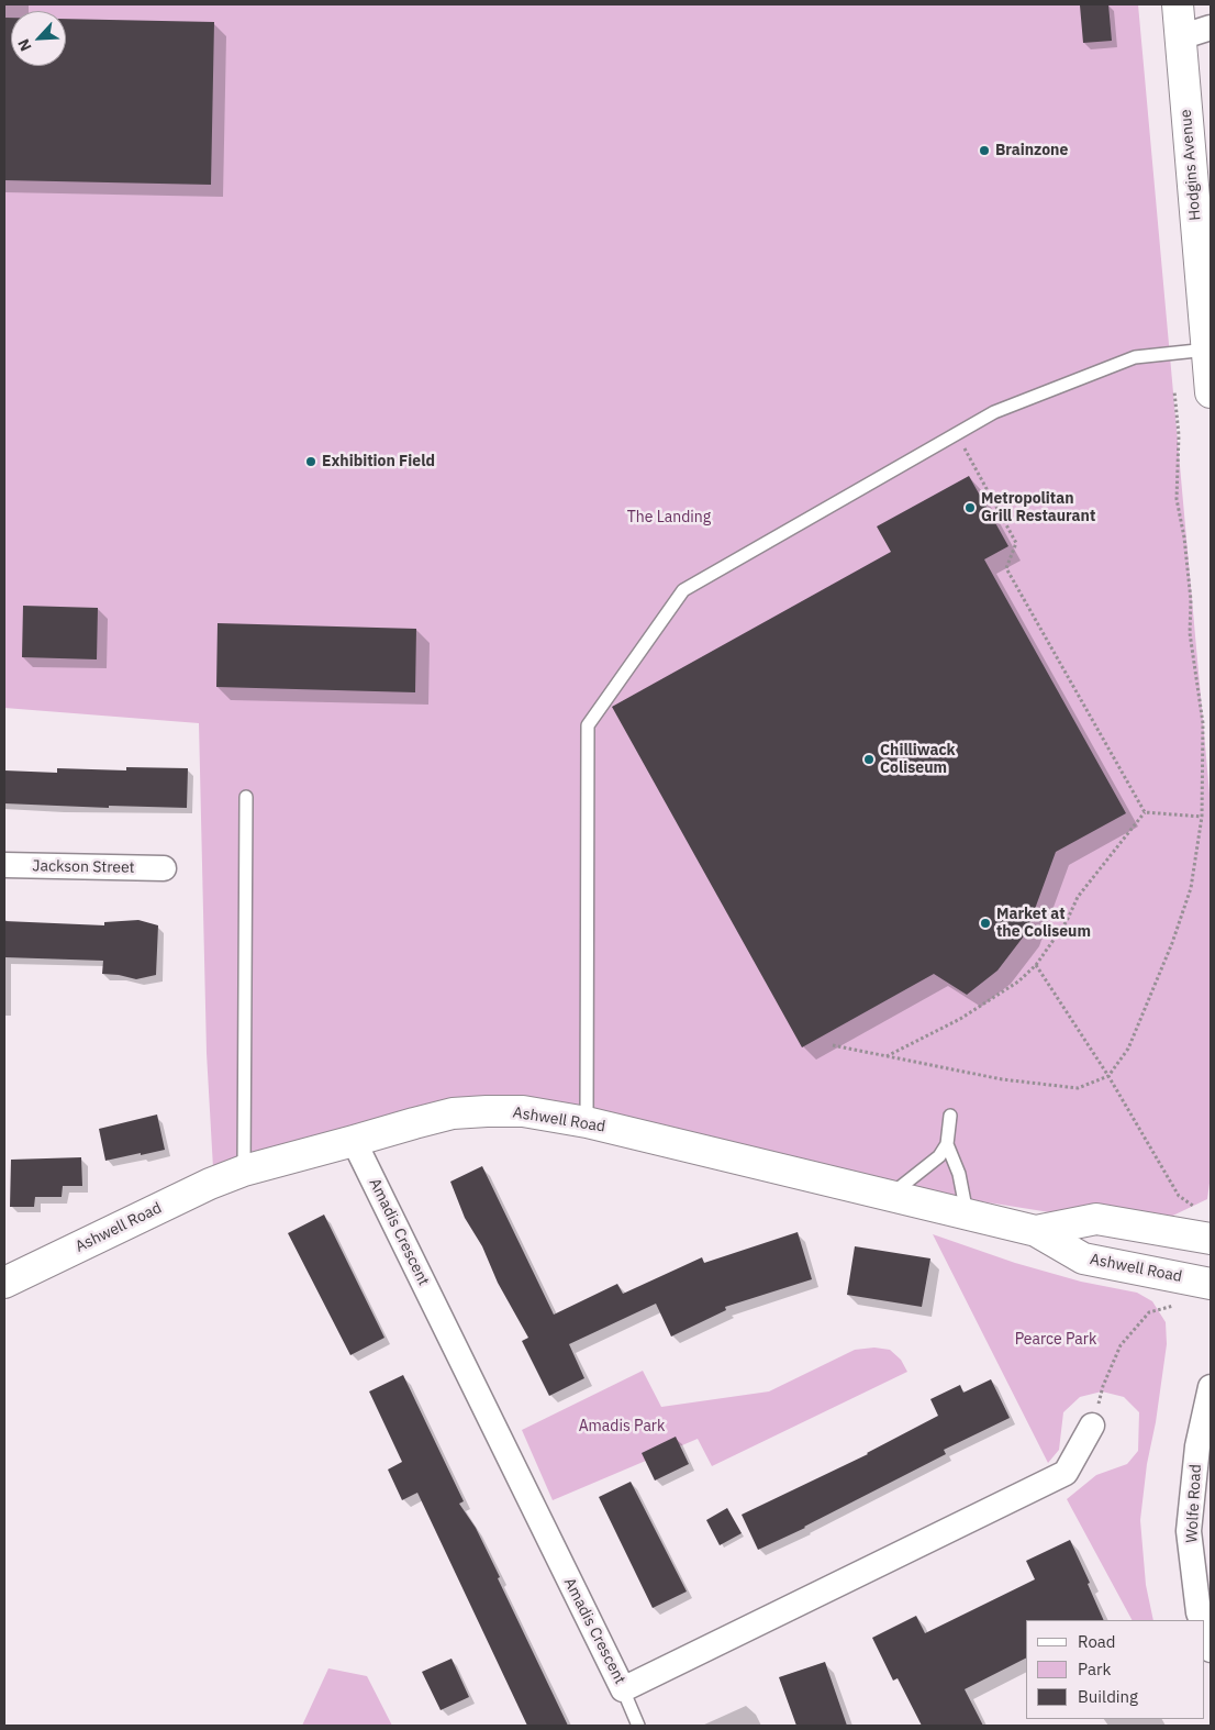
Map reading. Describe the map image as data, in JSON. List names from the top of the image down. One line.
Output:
{"streets":{"street":["Hodgins Avenue","Jackson Street","Ashwell Road","Amadis Crescent","Wolfe Road"]},"crossings":[["Ashwell Road","Amadis Crescent"]],"parks":["The Landing","Pearce Park","Amadis Park"],"places":["Brainzone","Exhibition Field","Metropolitan Grill Restaurant","Chilliwack Coliseum","Market at the Coliseum"],"legend":["Road","Park","Building"],"north":"bottom left"}
